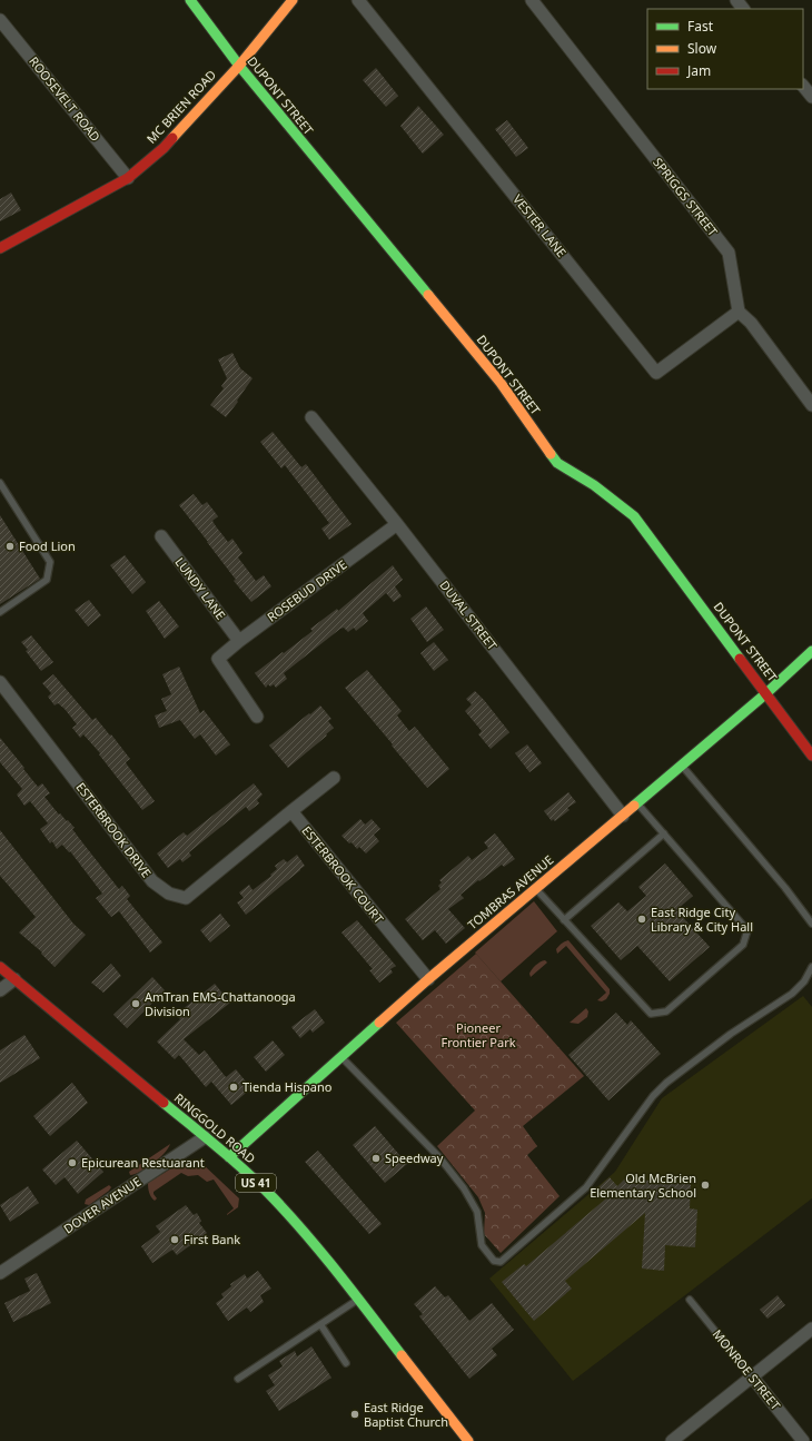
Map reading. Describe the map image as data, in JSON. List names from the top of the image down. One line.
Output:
{"streets":{"street":["DUPONT STREET","ROOSEVELT ROAD","MC BRIEN ROAD","SPRIGGS STREET","VESTER LANE","LUNDY LANE","ROSEBUD DRIVE","DUVAL STREET","ESTERBROOK DRIVE","ESTERBROOK COURT","TOMBRAS AVENUE","RINGGOLD ROAD","US 41","DOVER AVENUE","MONROE STREET"]},"crossings":[["DUPONT STREET","MC BRIEN ROAD"],["DUPONT STREET","TOMBRAS AVENUE"],["ROOSEVELT ROAD","MC BRIEN ROAD"],["SPRIGGS STREET","VESTER LANE"],["LUNDY LANE","ROSEBUD DRIVE"],["ROSEBUD DRIVE","DUVAL STREET"],["DUVAL STREET","TOMBRAS AVENUE"],["ESTERBROOK DRIVE","ESTERBROOK COURT"],["ESTERBROOK COURT","TOMBRAS AVENUE"],["TOMBRAS AVENUE","RINGGOLD ROAD"],["RINGGOLD ROAD","DOVER AVENUE"]],"parks":["Pioneer Frontier Park"],"places":["Food Lion","East Ridge City Library & City Hall","AmTran EMS-Chattanooga Division","Tienda Hispano","Speedway","Epicurean Restuarant","Old McBrien Elementary School","First Bank","East Ridge Baptist Church"],"legend":["Fast","Slow","Jam"]}
